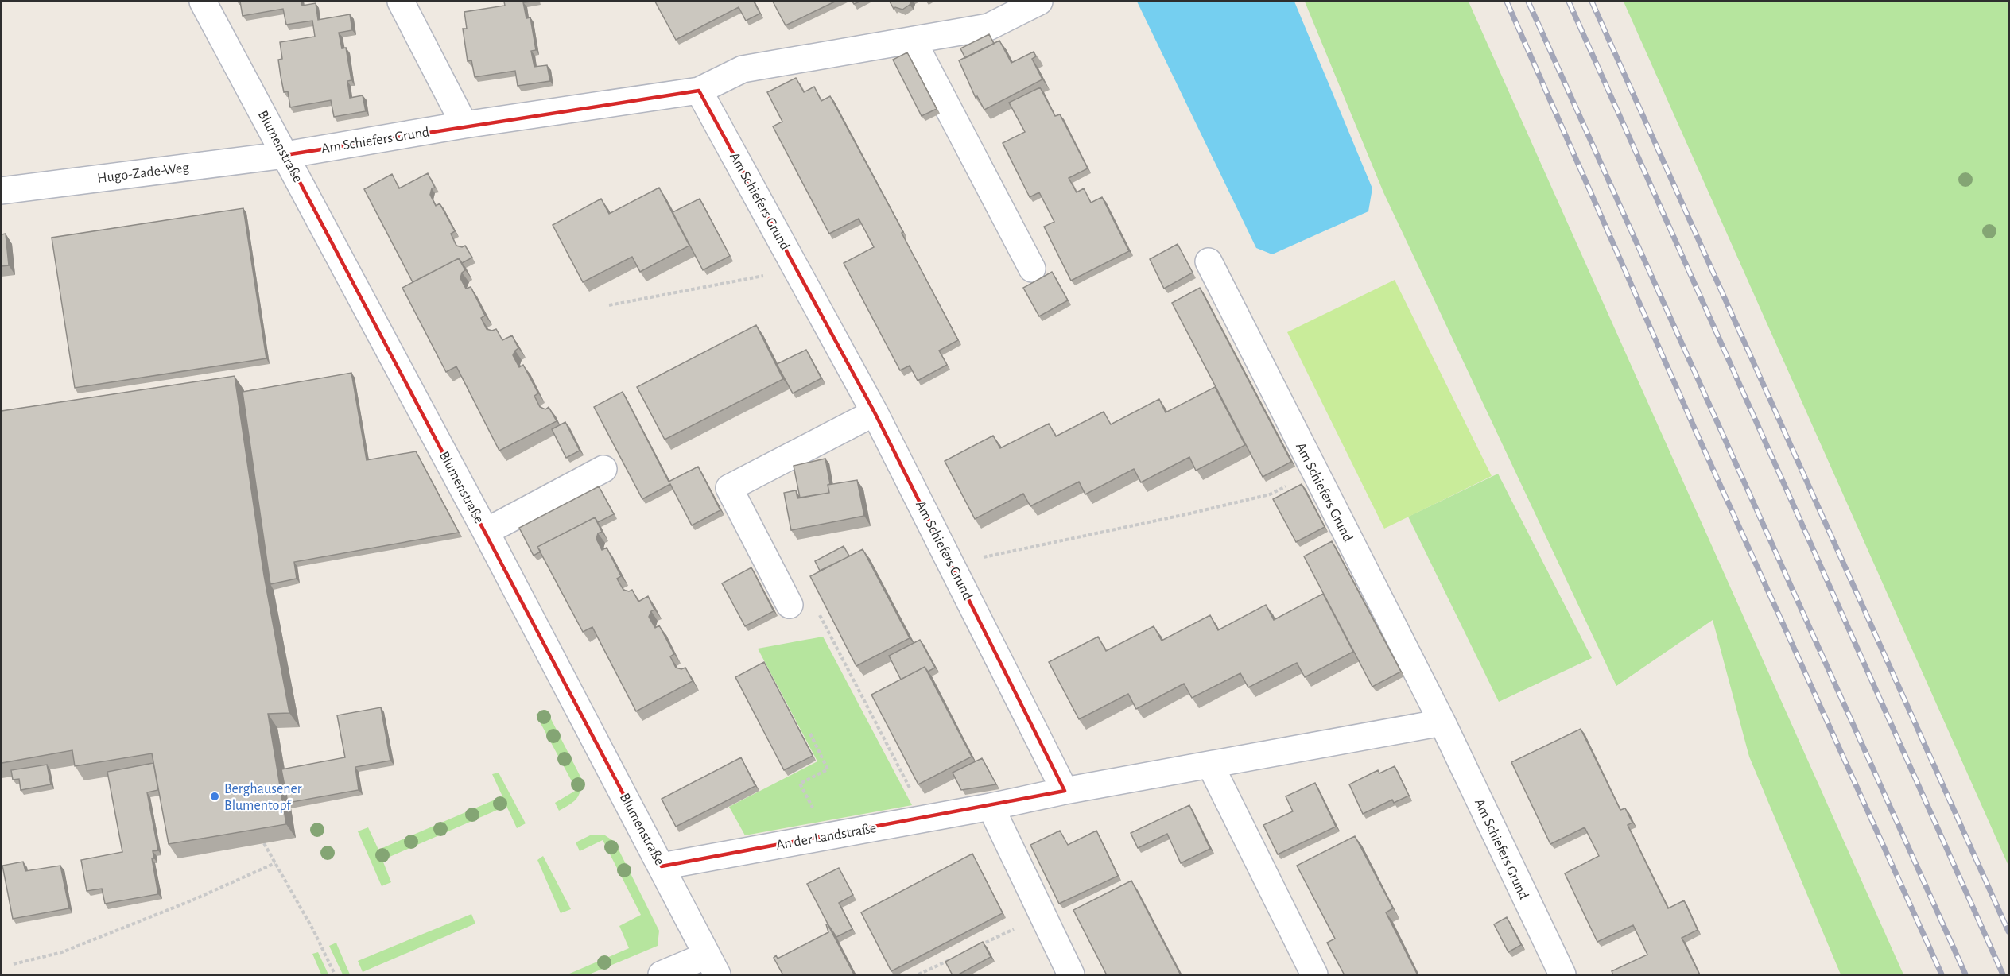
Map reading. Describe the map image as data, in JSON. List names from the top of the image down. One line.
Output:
{"streets":{"street":["Am Schiefers Grund","Blumenstraße","Hugo-Zade-Weg","An der Landstraße"]},"crossings":[["Am Schiefers Grund","Blumenstraße"],["Am Schiefers Grund","Hugo-Zade-Weg"],["Blumenstraße","Hugo-Zade-Weg"],["Blumenstraße","An der Landstraße"]],"places":["Berghausener Blumentopf"]}
